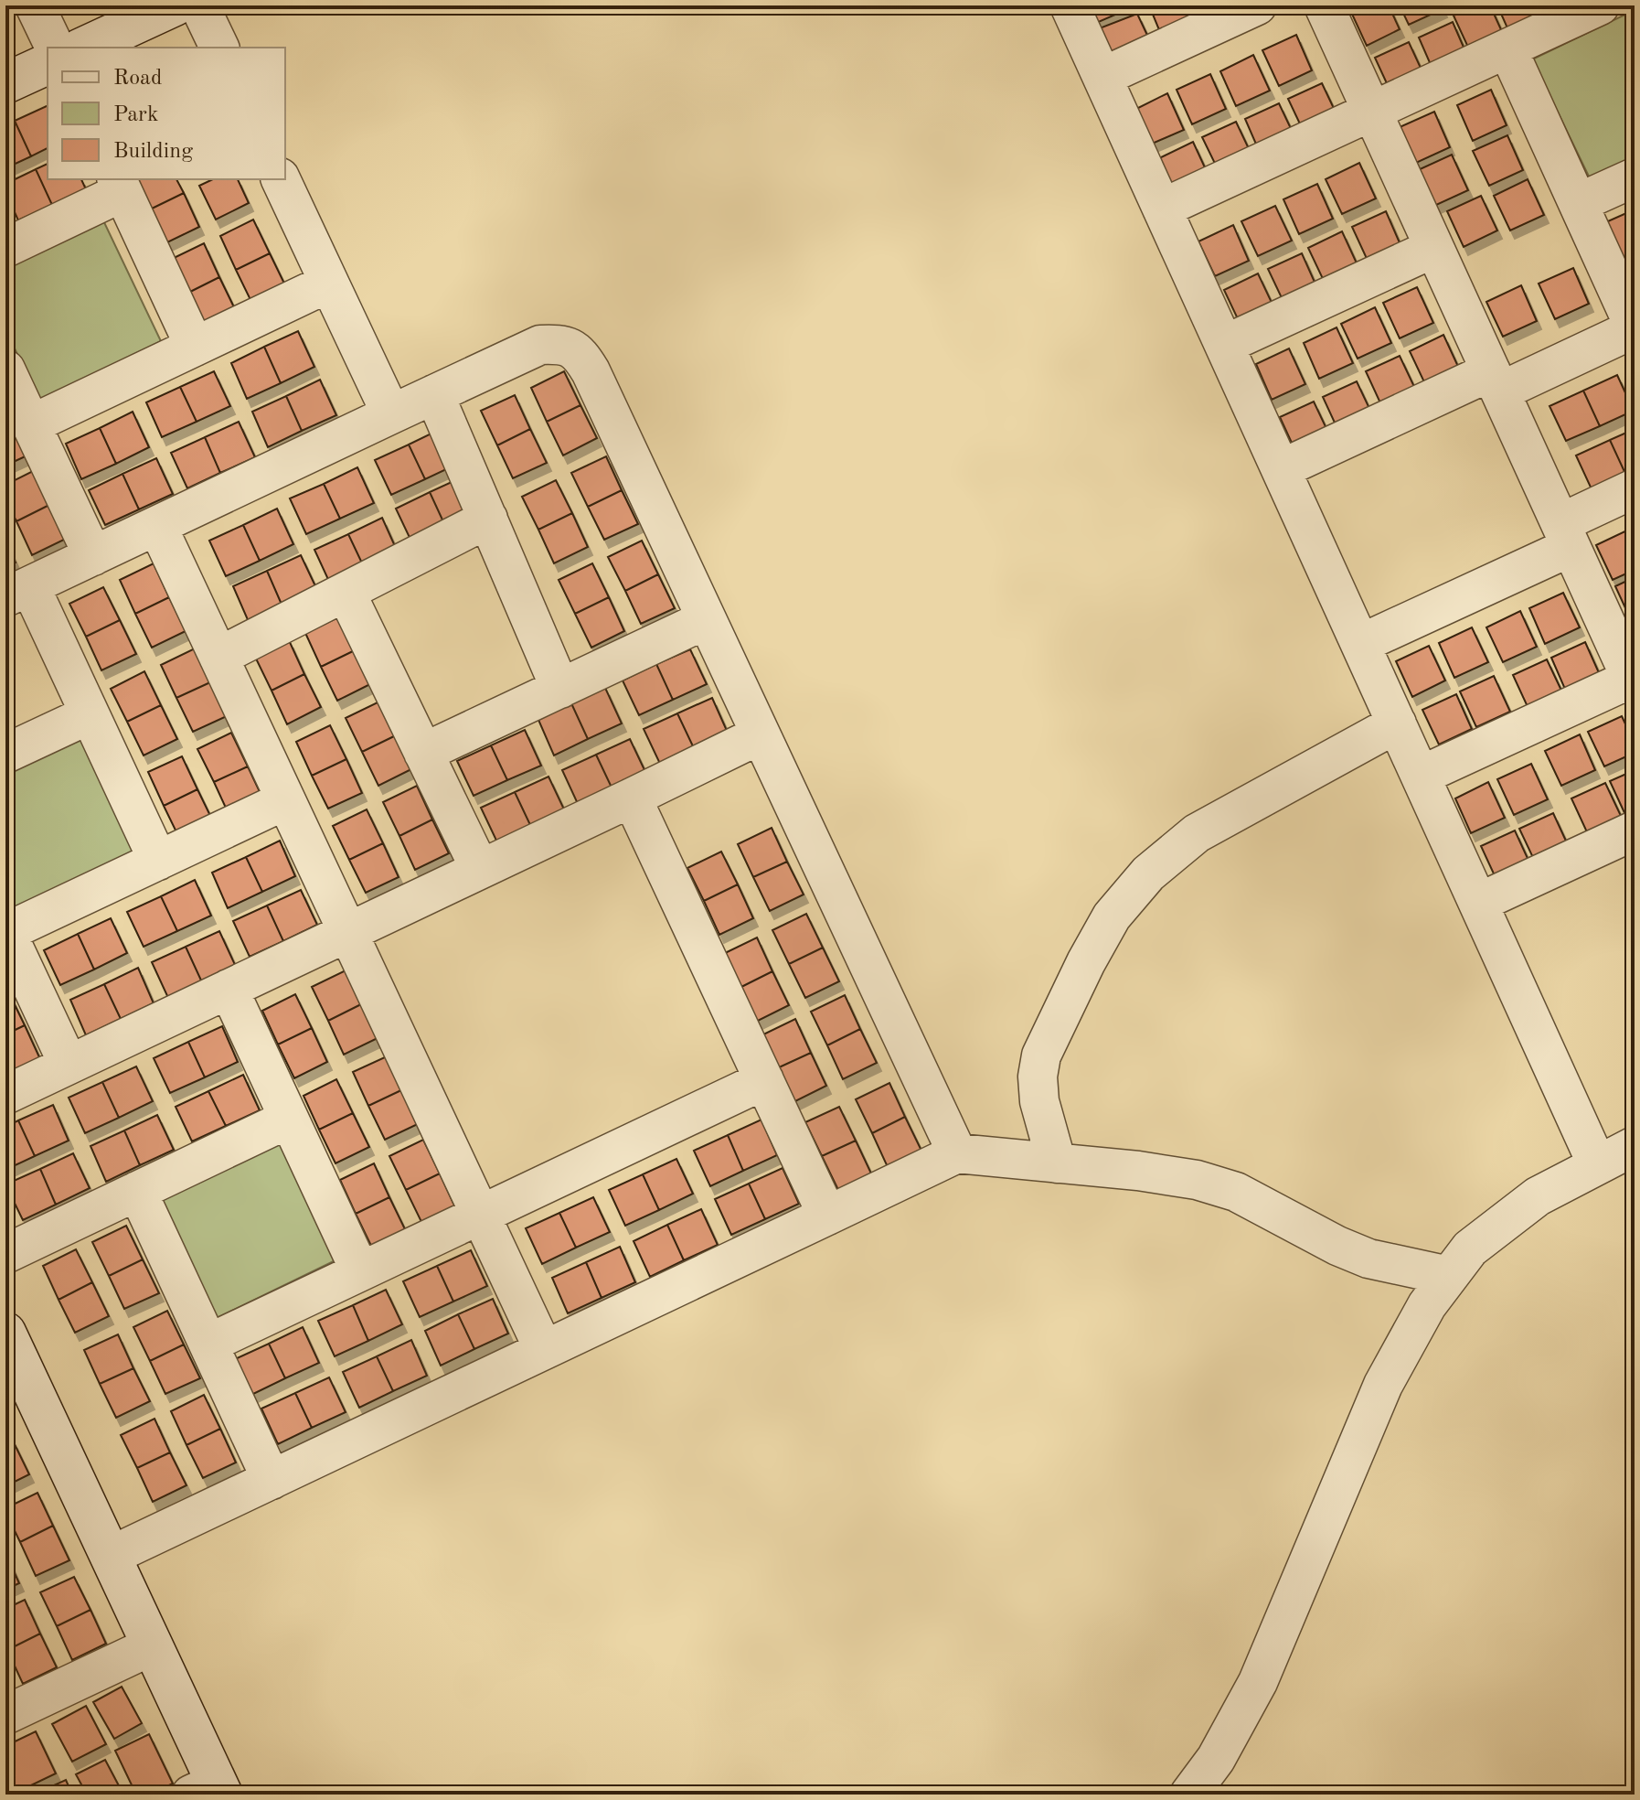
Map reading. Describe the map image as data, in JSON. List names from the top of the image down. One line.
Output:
{"legend":["Road","Park","Building"]}
